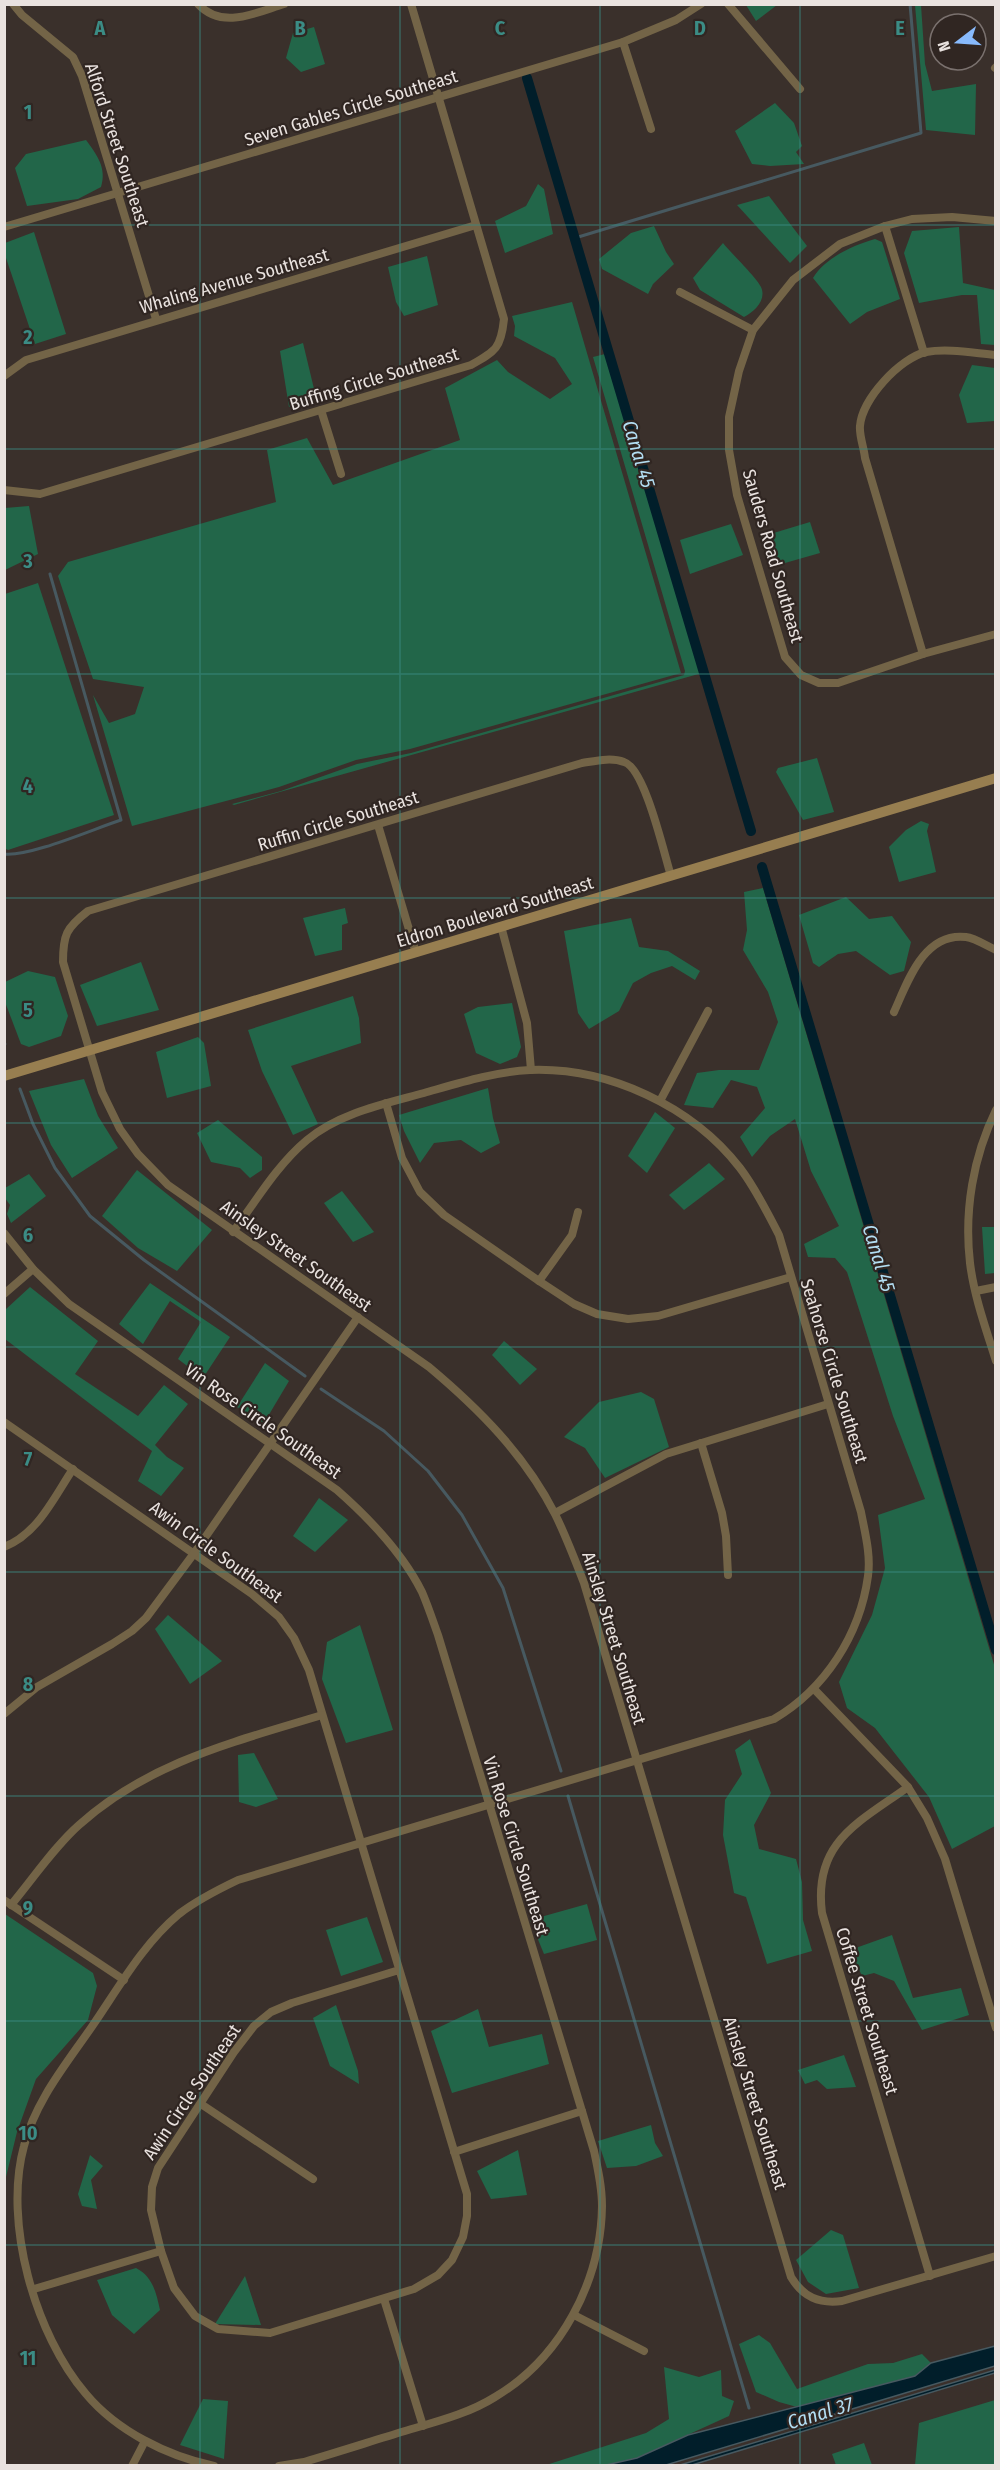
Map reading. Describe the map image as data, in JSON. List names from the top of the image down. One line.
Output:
{"streets":{"street":["Seven Gables Circle Southeast","Alford Street Southeast","Whaling Avenue Southeast","Buffing Circle Southeast","Sauders Road Southeast","Ruffin Circle Southeast","Eldron Boulevard Southeast","Ainsley Street Southeast","Seahorse Circle Southeast","Vin Rose Circle Southeast","Awin Circle Southeast","Coffee Street Southeast"]},"crossings":[["Seven Gables Circle Southeast","Alford Street Southeast"],["Seven Gables Circle Southeast","Buffing Circle Southeast"],["Alford Street Southeast","Whaling Avenue Southeast"],["Whaling Avenue Southeast","Buffing Circle Southeast"],["Ruffin Circle Southeast","Eldron Boulevard Southeast"],["Ruffin Circle Southeast","Ainsley Street Southeast"],["Eldron Boulevard Southeast","Ainsley Street Southeast"],["Ainsley Street Southeast","Seahorse Circle Southeast"],["Ainsley Street Southeast","Coffee Street Southeast"],["Seahorse Circle Southeast","Vin Rose Circle Southeast"],["Seahorse Circle Southeast","Awin Circle Southeast"]],"water":["Canal 45","Canal 37"],"north":"left","grid":{"columns":["A","B","C","D","E"],"rows":["1","2","3","4","5","6","7","8","9","10","11"]}}
